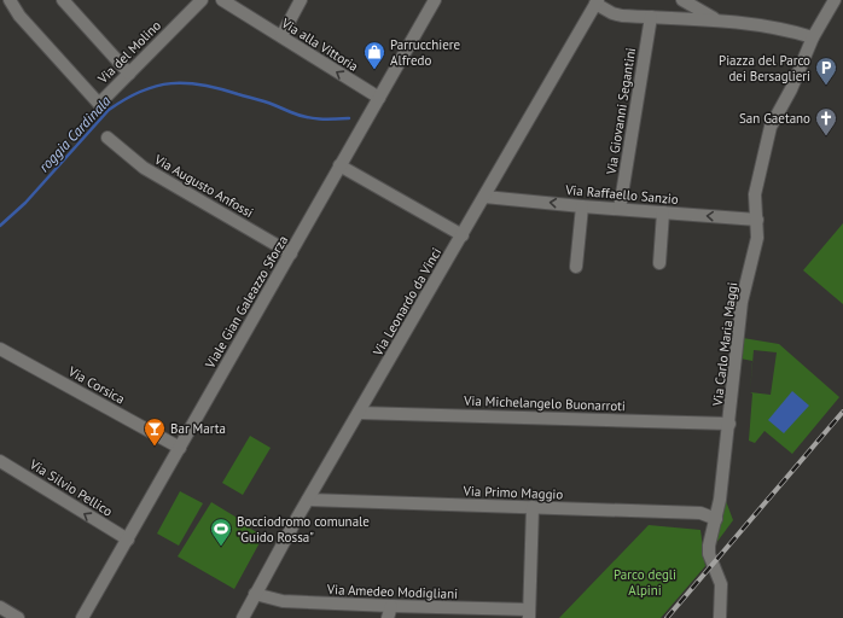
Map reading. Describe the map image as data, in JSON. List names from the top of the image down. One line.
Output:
{"streets":{"street":["Via alla Vittoria","Via del Molino","Via Giovanni Segantini","Via Augusto Anfossi","Via Raffaello Sanzio","Viale Gian Galeazzo Sforza","Via Leonardo da Vinci","Via Carlo Maria Maggi","Via Corsica","Via Michelangelo Buonarroti","Via Silvio Pellico","Via Primo Maggio","Via Amedeo Modigliani"]},"crossings":[["Via alla Vittoria","Viale Gian Galeazzo Sforza"],["Via Giovanni Segantini","Via Raffaello Sanzio"],["Via Augusto Anfossi","Viale Gian Galeazzo Sforza"],["Via Raffaello Sanzio","Via Leonardo da Vinci"],["Via Raffaello Sanzio","Via Carlo Maria Maggi"],["Viale Gian Galeazzo Sforza","Via Corsica"],["Viale Gian Galeazzo Sforza","Via Silvio Pellico"],["Via Leonardo da Vinci","Via Michelangelo Buonarroti"],["Via Leonardo da Vinci","Via Primo Maggio"],["Via Leonardo da Vinci","Via Amedeo Modigliani"],["Via Carlo Maria Maggi","Via Michelangelo Buonarroti"],["Via Carlo Maria Maggi","Via Primo Maggio"]],"one_way":["Via alla Vittoria","Via Raffaello Sanzio","Via Silvio Pellico"],"water":["roggia Cardinala"],"parks":["Parco degli Alpini"],"places":{"shop":["Parrucchiere Alfredo"],"parking":["Piazza del Parco dei Bersaglieri"],"church":["San Gaetano"],"bar":["Bar Marta"],"sports":["Bocciodromo comunale \"Guido Rossa\""]}}
